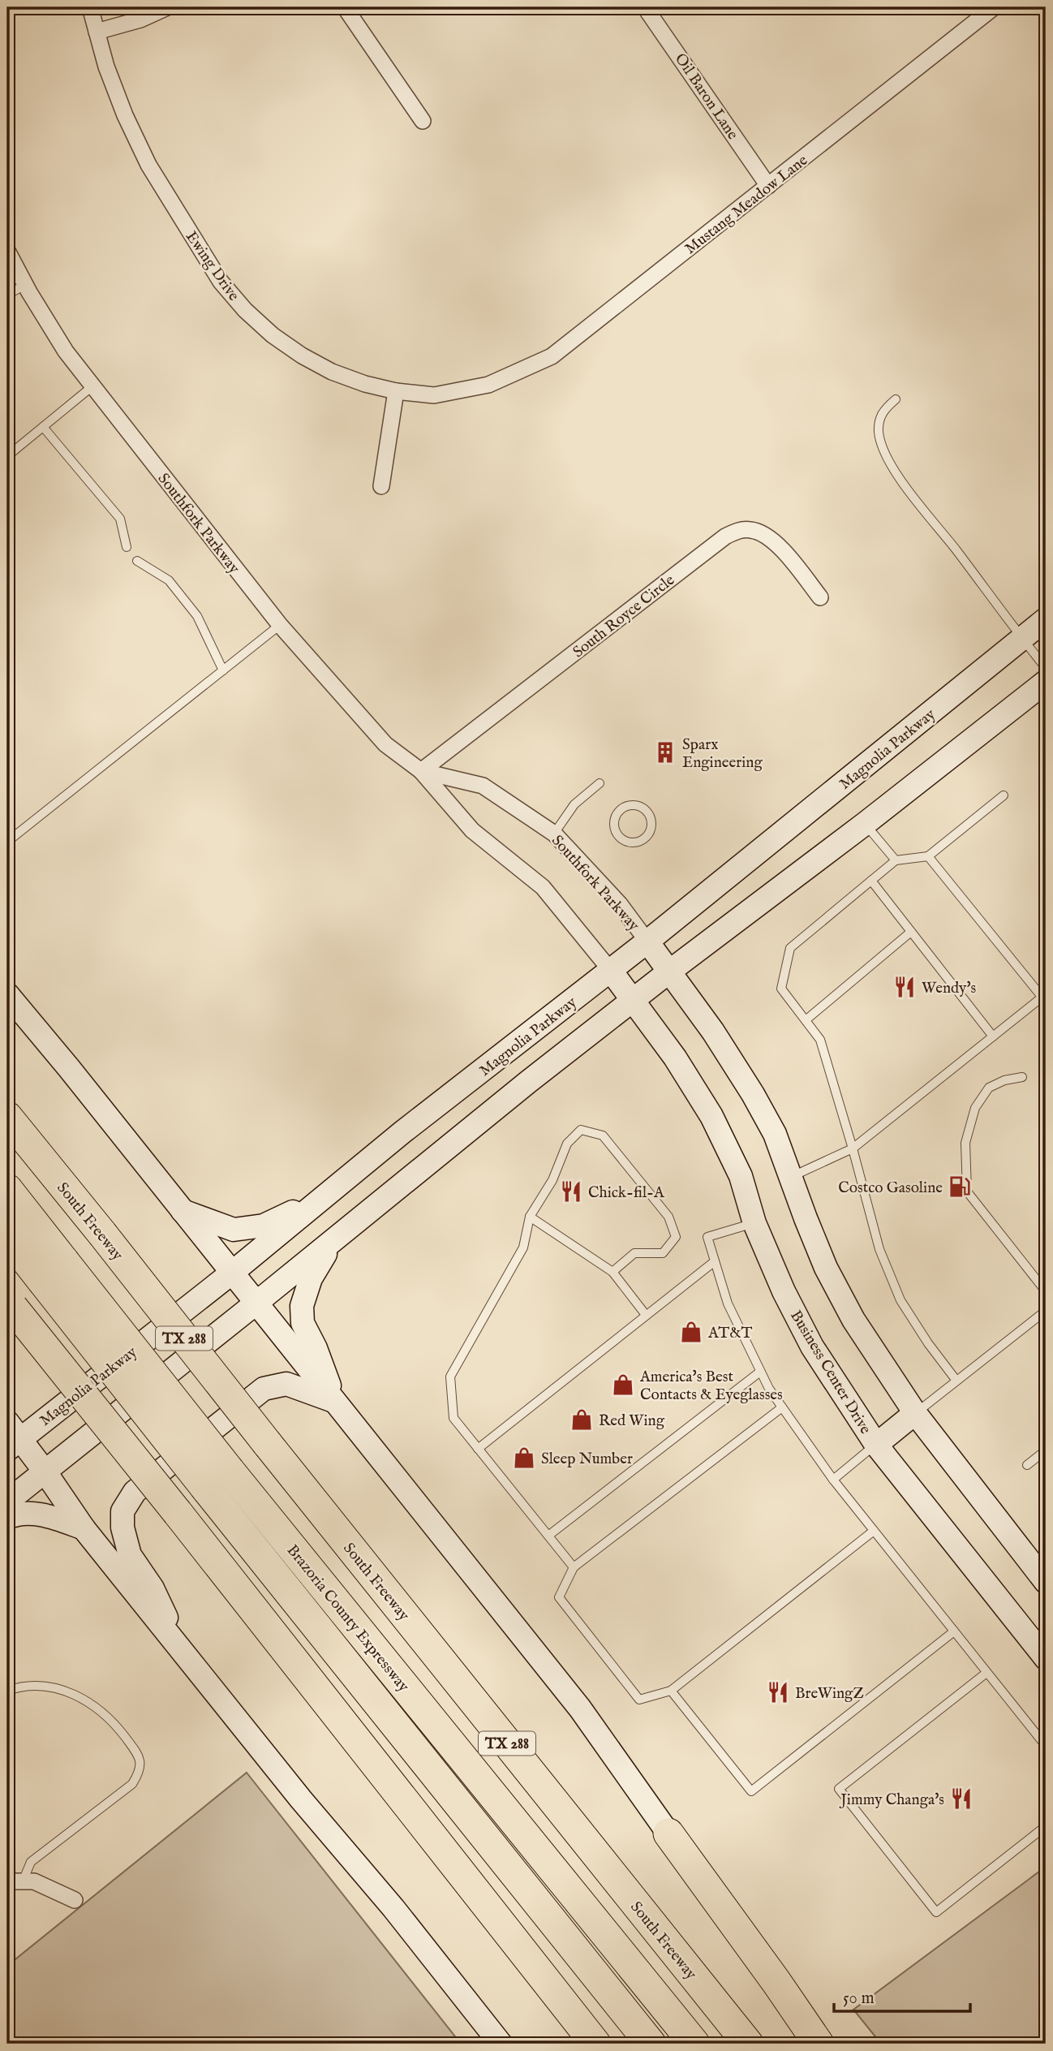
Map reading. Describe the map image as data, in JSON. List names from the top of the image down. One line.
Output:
{"streets":{"highway":["South Freeway","TX 288","Brazoria County Expressway"],"main road":["Magnolia Parkway","Business Center Drive"],"street":["Oil Baron Lane","Mustang Meadow Lane","Ewing Drive","Southfork Parkway","South Royce Circle"]},"crossings":[["Oil Baron Lane","Mustang Meadow Lane"],["Mustang Meadow Lane","Ewing Drive"],["Southfork Parkway","South Royce Circle"],["Southfork Parkway","Magnolia Parkway"],["Southfork Parkway","Business Center Drive"],["Magnolia Parkway","Business Center Drive"]],"places":{"building":["Sparx Engineering"],"restaurant":["Wendy's","Chick-fil-A","BreWingZ","Jimmy Changa's"],"fuel station":["Costco Gasoline"],"shop":["AT&T","America's Best Contacts & Eyeglasses","Red Wing","Sleep Number"]},"scale_bar":"50 m"}
